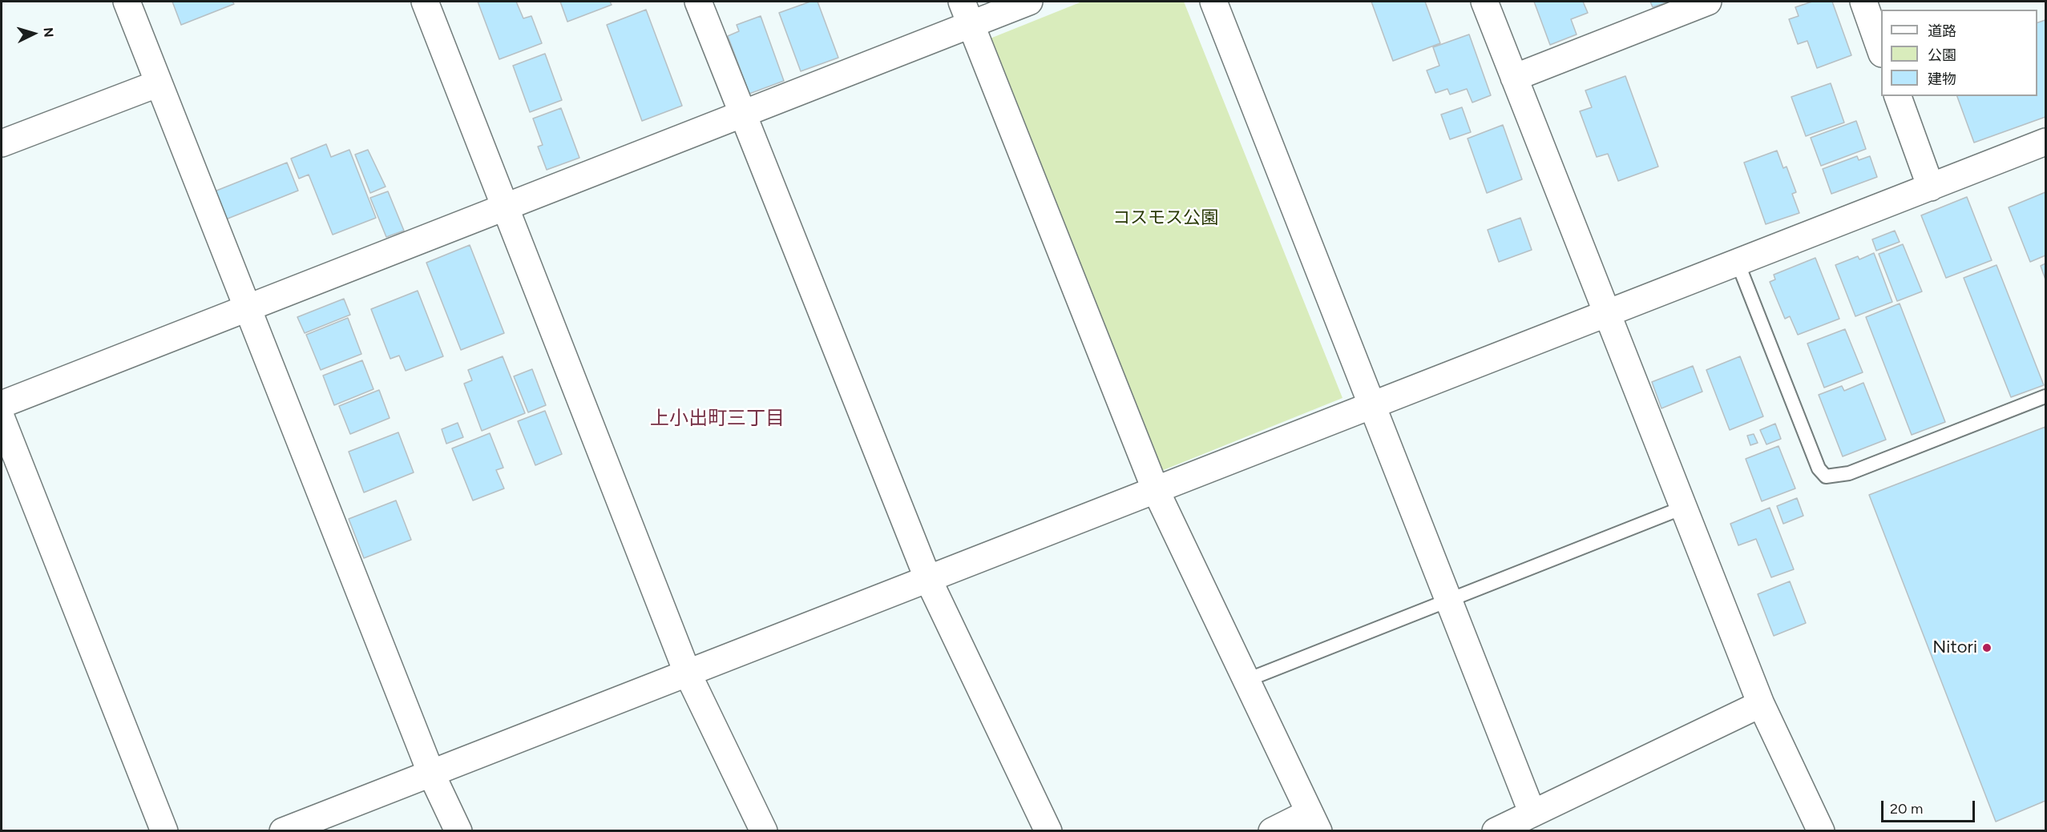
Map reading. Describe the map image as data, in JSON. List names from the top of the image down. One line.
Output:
{"districts":["上小出町三丁目"],"parks":["コスモス公園"],"places":["Nitori"],"legend":["道路","公園","建物"],"scale_bar":"20 m","north":"right"}
